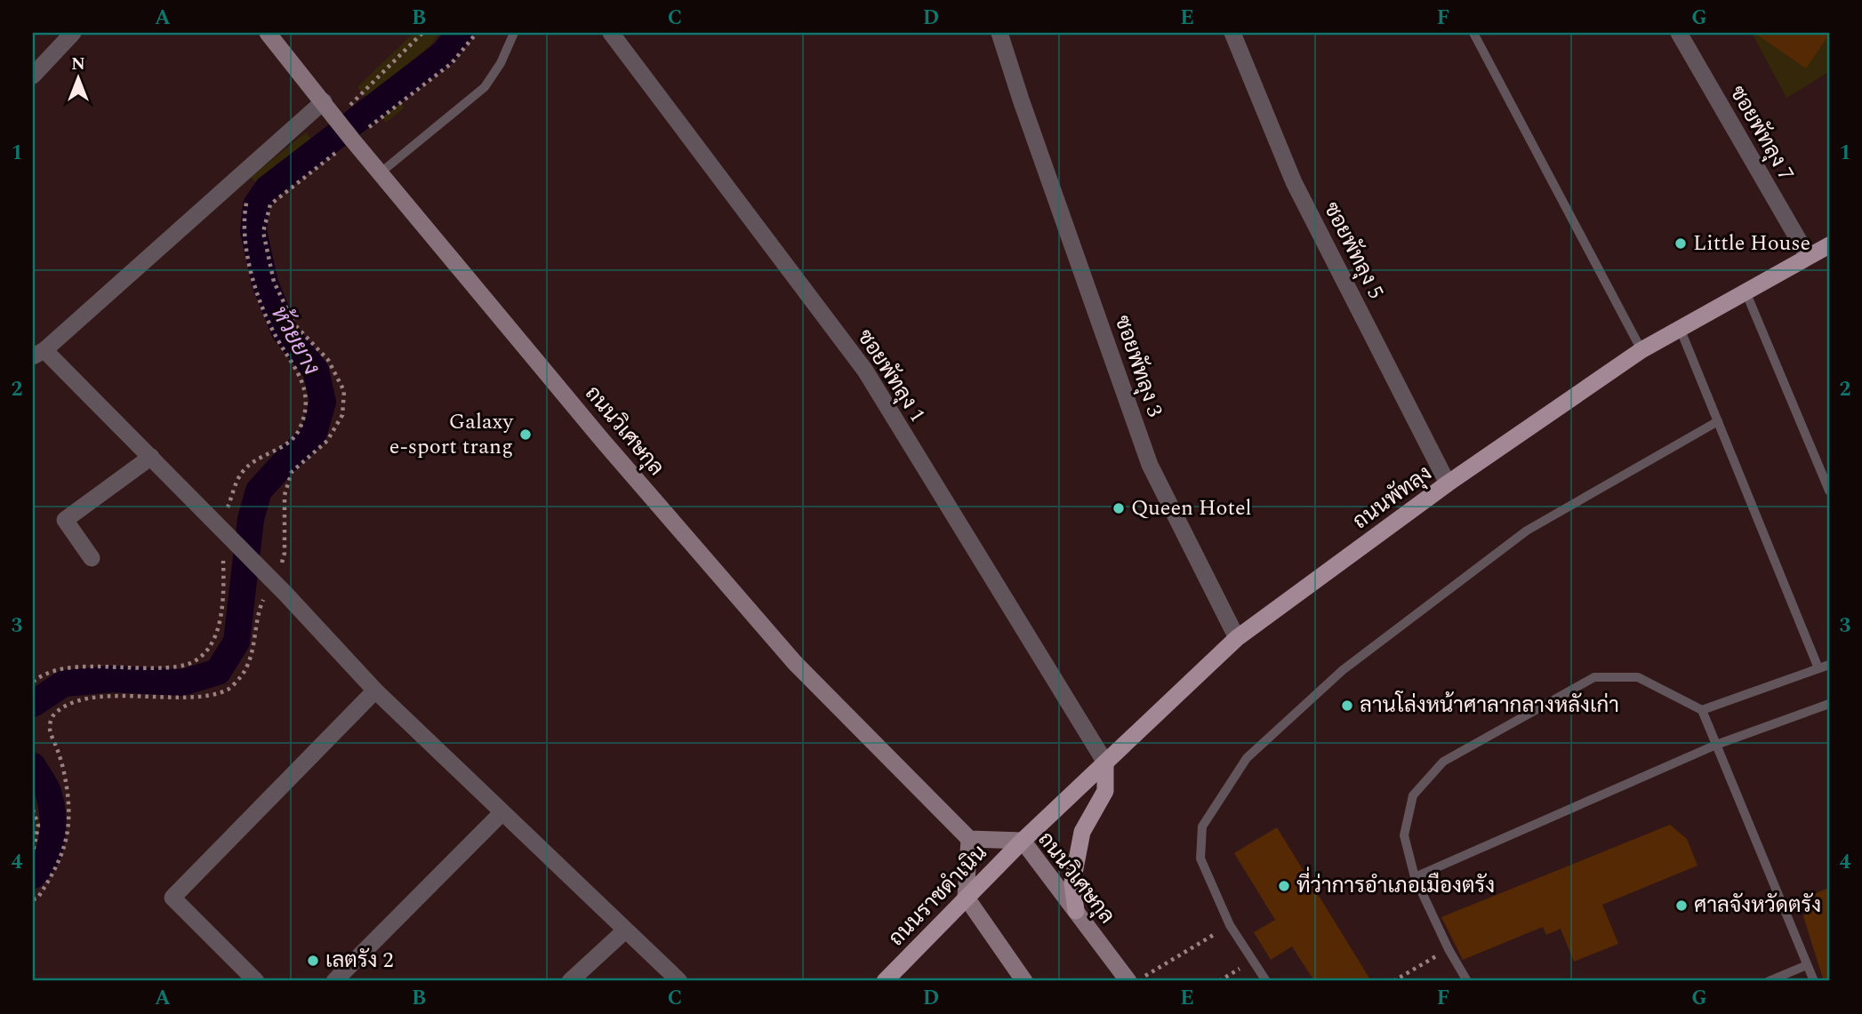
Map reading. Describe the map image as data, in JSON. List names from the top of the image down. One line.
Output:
{"streets":{"main road":["ถนนวิเศษกุล","ถนนพัทลุง","ถนนราชดำเนิน"],"street":["ซอยพัทลุง 7","ซอยพัทลุง 5","ซอยพัทลุง 3","ซอยพัทลุง 1"]},"crossings":[["ซอยพัทลุง 7","ถนนพัทลุง"],["ซอยพัทลุง 5","ถนนพัทลุง"],["ซอยพัทลุง 3","ถนนพัทลุง"],["ซอยพัทลุง 1","ถนนพัทลุง"],["ถนนวิเศษกุล","ถนนพัทลุง"],["ถนนวิเศษกุล","ถนนราชดำเนิน"],["ถนนพัทลุง","ถนนราชดำเนิน"]],"water":["ห้วยยาง"],"places":["Little House","Galaxy e-sport trang","Queen Hotel","ลานโล่งหน้าศาลากลางหลังเก่า","ที่ว่าการอำเภอเมืองตรัง","ศาลจังหวัดตรัง","เลตรัง 2"],"north":"top","grid":{"columns":["A","B","C","D","E","F","G"],"rows":["1","2","3","4"]}}
